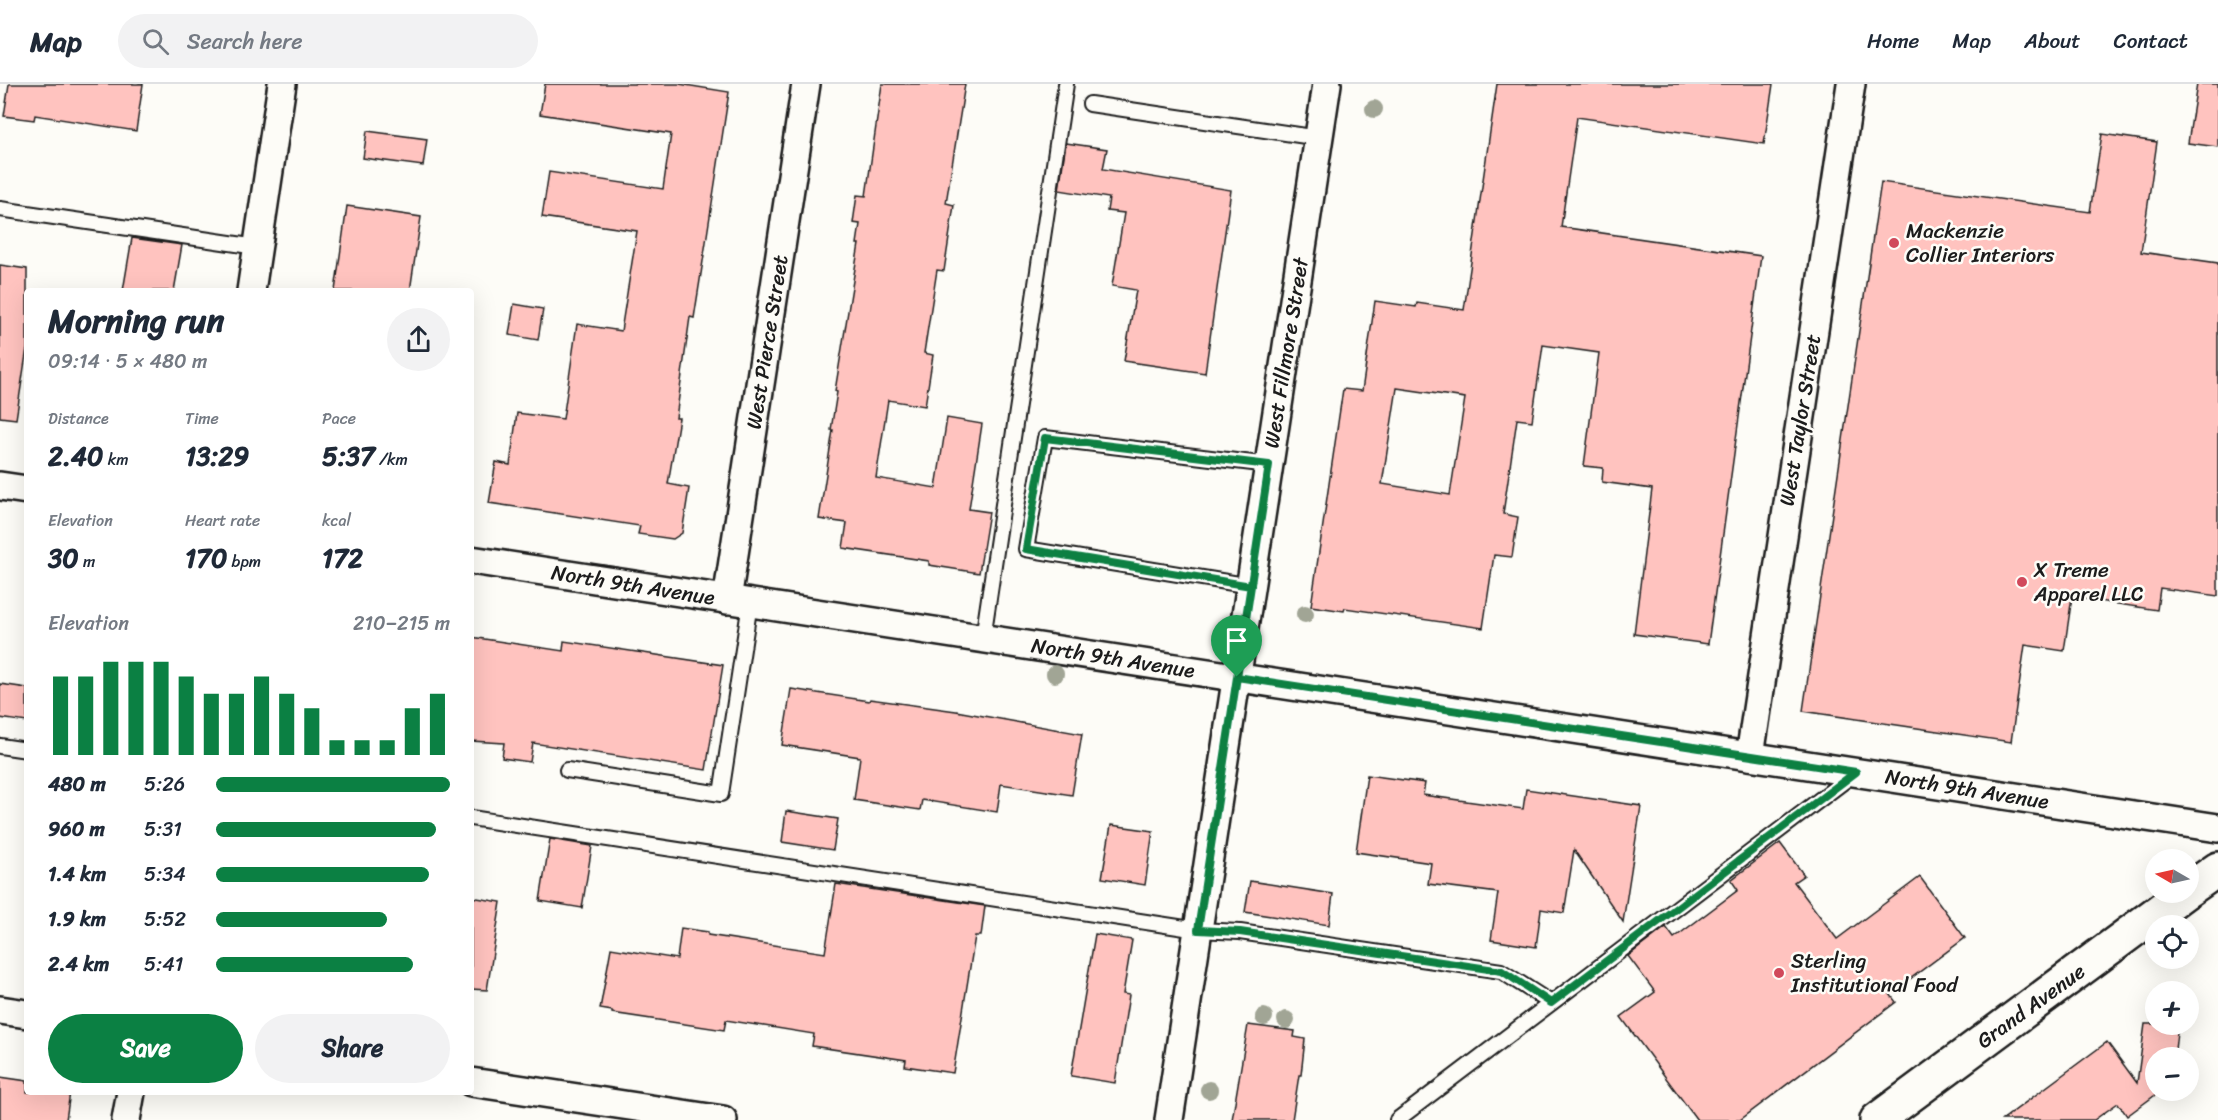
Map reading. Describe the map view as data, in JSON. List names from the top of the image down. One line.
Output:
{"streets":{"main road":["Grand Avenue"],"street":["West Pierce Street","West Fillmore Street","West Taylor Street","North 9th Avenue"]},"crossings":[["West Pierce Street","North 9th Avenue"],["West Fillmore Street","North 9th Avenue"],["West Taylor Street","North 9th Avenue"]],"places":["Mackenzie Collier Interiors","X Treme Apparel LLC","Sterling Institutional Food"],"north":"left","page":{"header":"Map","search":"Search here","nav":["Home","Map","About","Contact"],"heading":["Morning run","09:14 · 5 × 480 m"],"stats":[["Distance","2.40 km"],["Time","13:29"],["Pace","5:37 /km"],["Elevation","30 m"],["Heart rate","170 bpm"],["kcal","172"]],"chart":["Elevation","210–215 m"],"list":[{"name":"480 m","note":"5:26"},{"name":"960 m","note":"5:31"},{"name":"1.4 km","note":"5:34"},{"name":"1.9 km","note":"5:52"},{"name":"2.4 km","note":"5:41"}],"map_buttons":["+","−"],"buttons":["Save","Share"]}}
